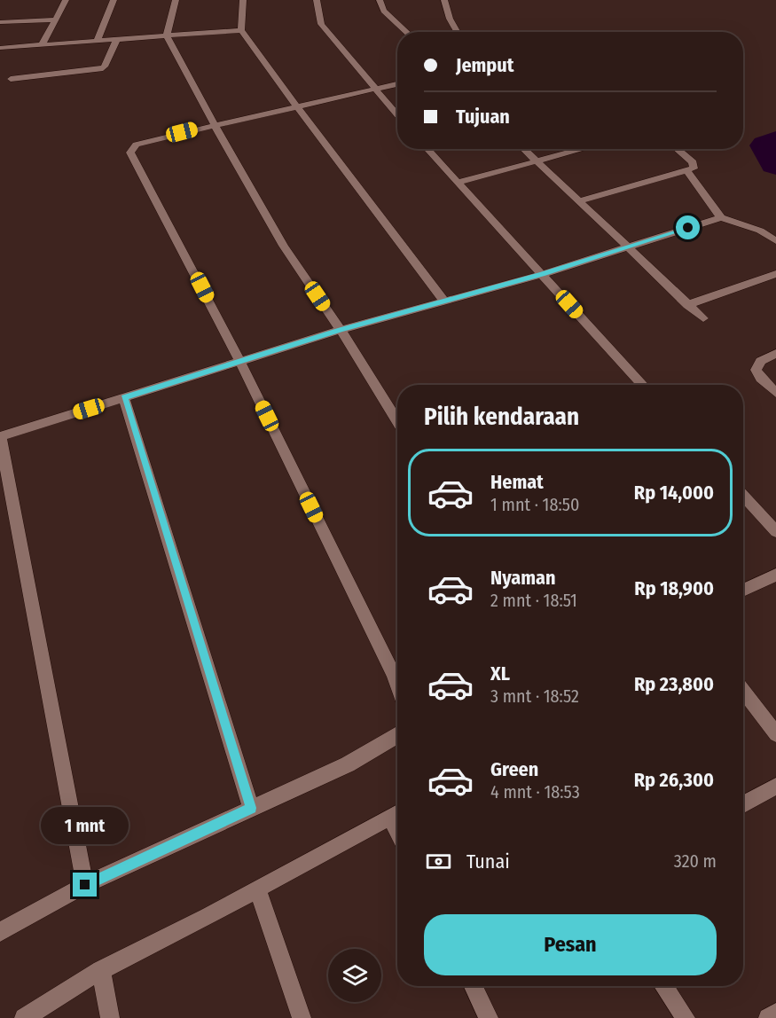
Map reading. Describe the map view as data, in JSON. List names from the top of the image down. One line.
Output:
{"page":{"banner":["Jemput","Tujuan"],"heading":"Pilih kendaraan","list":[{"name":"Hemat","note":"1 mnt · 18:50","value":"Rp 14,000"},{"name":"Nyaman","note":"2 mnt · 18:51","value":"Rp 18,900"},{"name":"XL","note":"3 mnt · 18:52","value":"Rp 23,800"},{"name":"Green","note":"4 mnt · 18:53","value":"Rp 26,300"}],"bubble":"1 mnt","pay":["Tunai","320 m"],"buttons":"Pesan"}}
